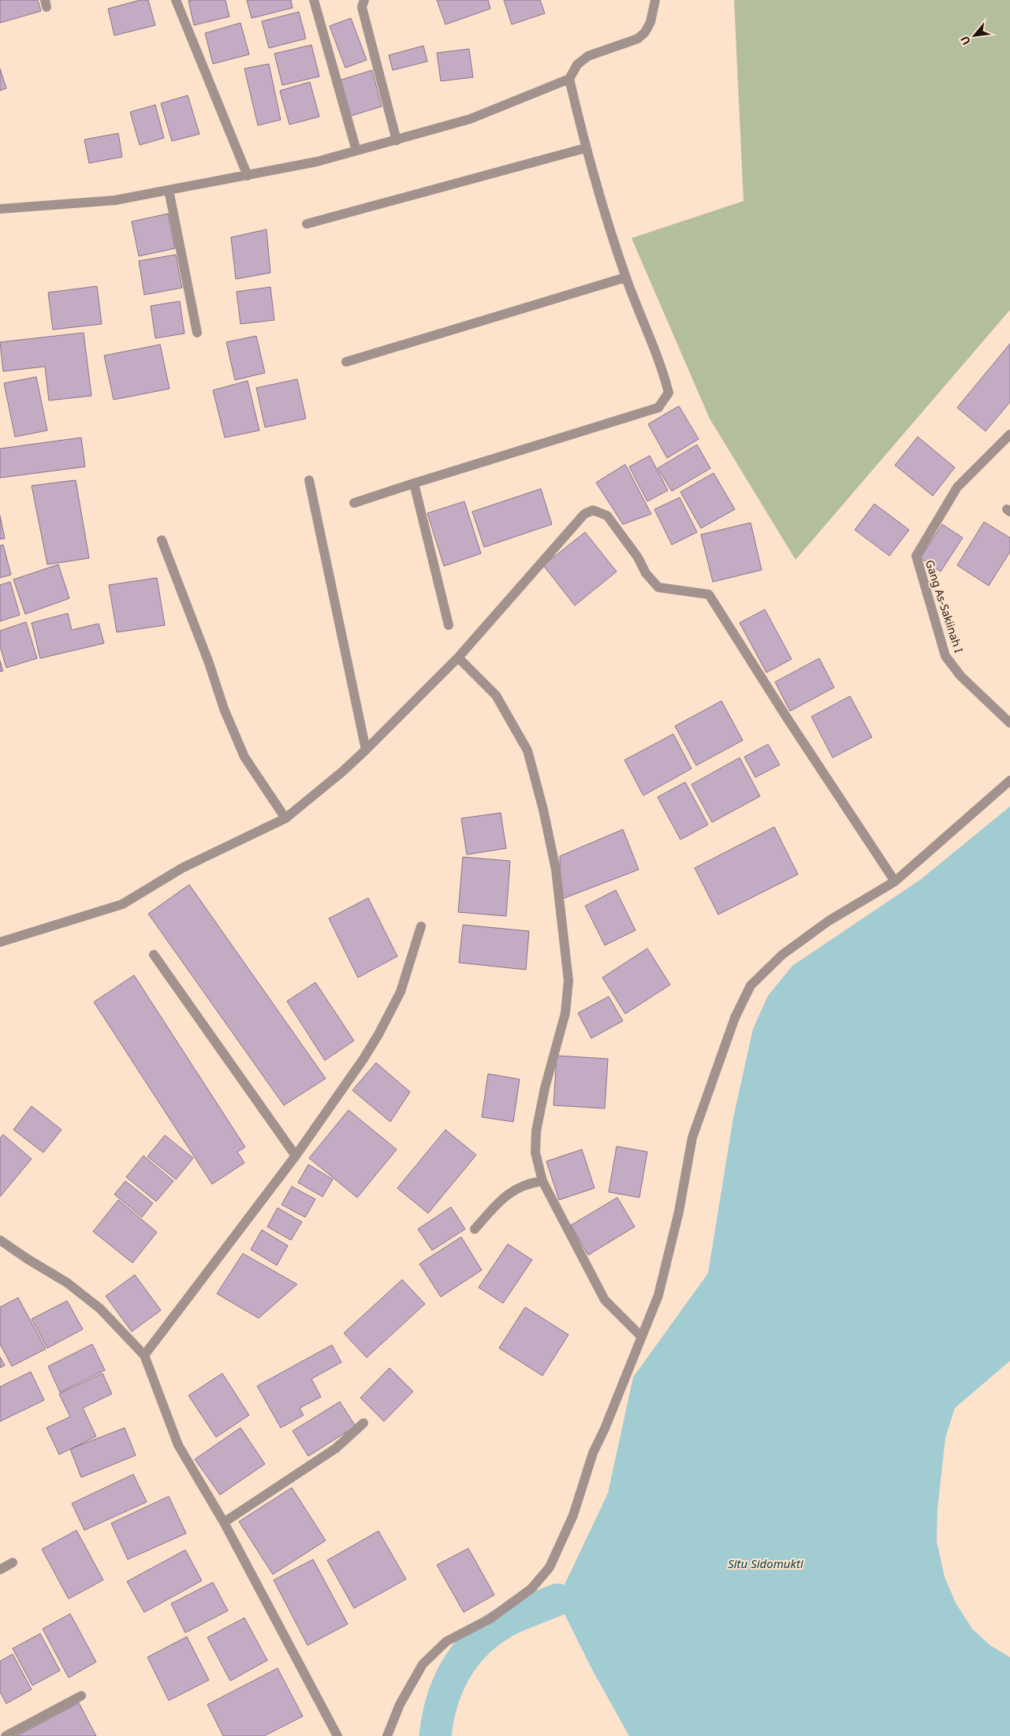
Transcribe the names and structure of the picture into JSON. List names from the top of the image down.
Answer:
{
  "streets": {
    "street": ["Gang As-Sakiinah I"]
  },
  "water": ["Situ Sidomukti"],
  "north": "bottom left"
}
